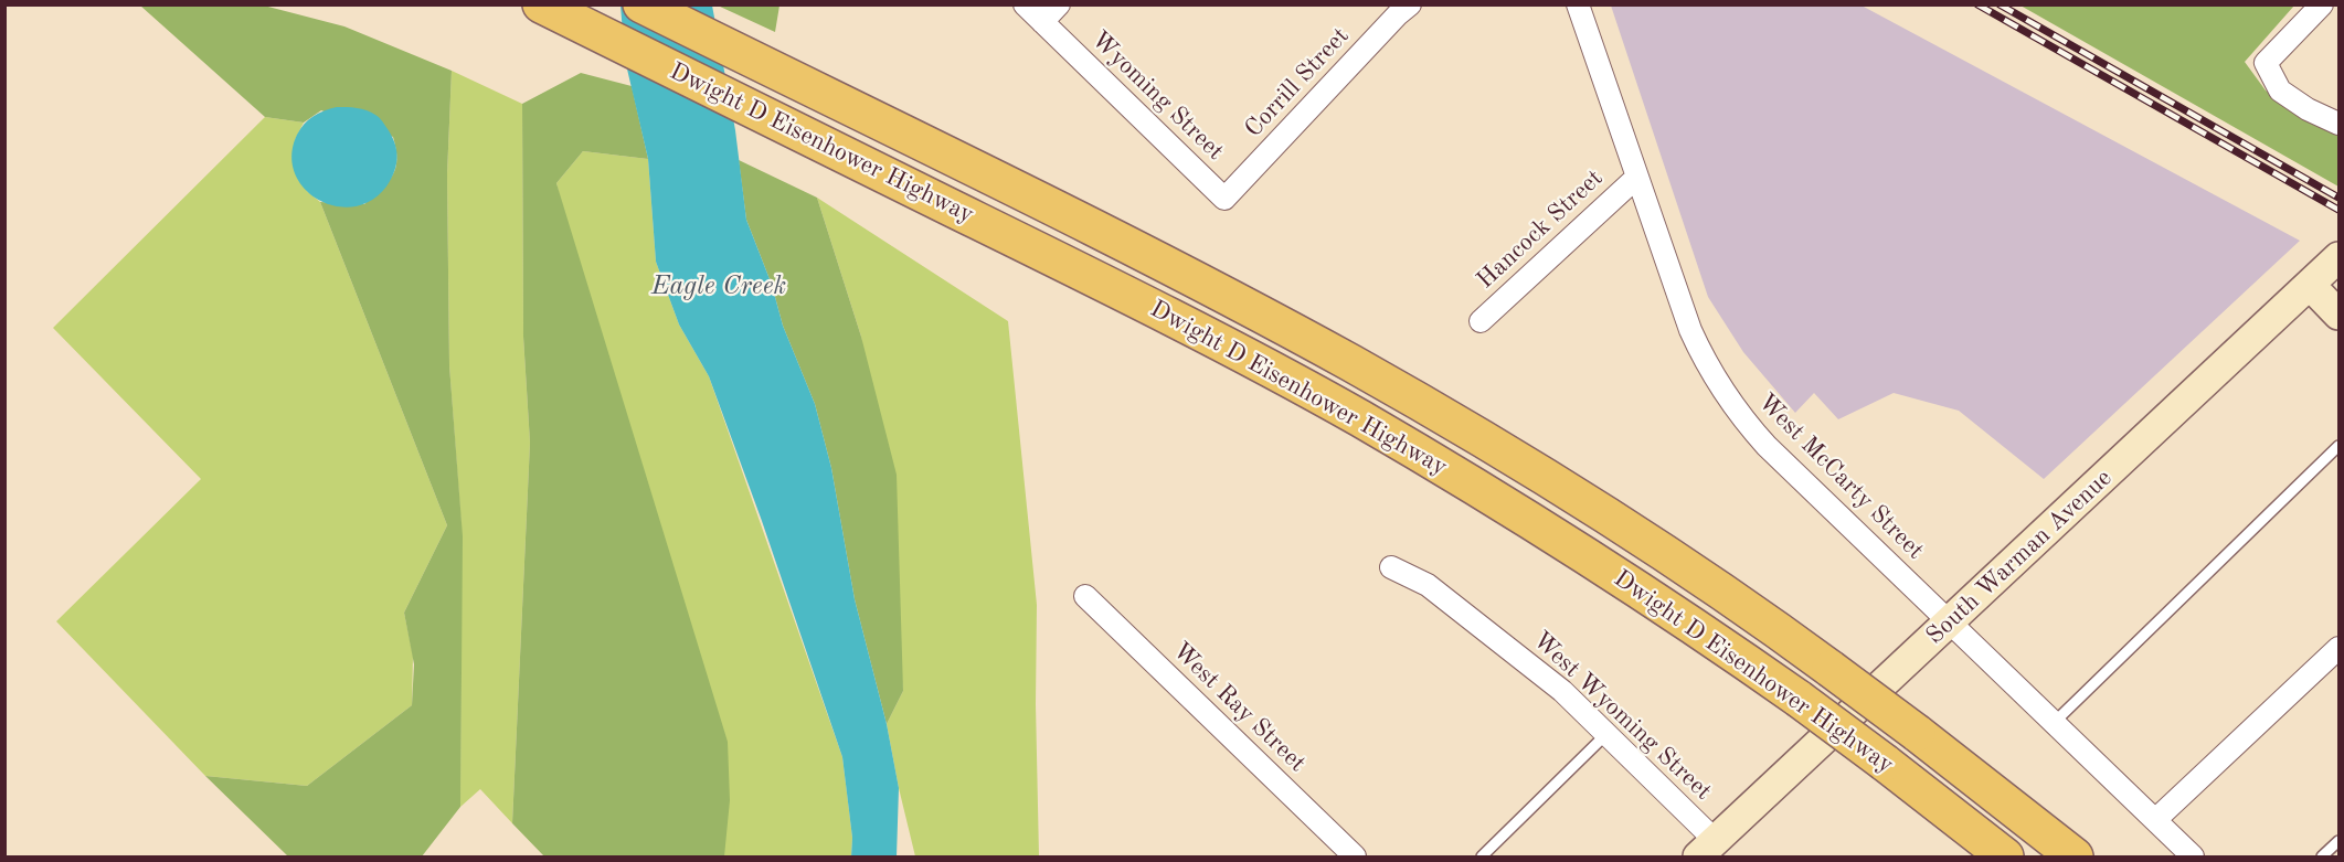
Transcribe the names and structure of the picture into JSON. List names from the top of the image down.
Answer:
{
  "streets": {
    "highway": ["Dwight D Eisenhower Highway"],
    "main road": ["South Warman Avenue"],
    "street": [
      "Corrill Street",
      "Wyoming Street",
      "Hancock Street",
      "West McCarty Street",
      "West Ray Street",
      "West Wyoming Street"
    ]
  },
  "crossings": [
    ["Corrill Street", "Wyoming Street"],
    ["Hancock Street", "West McCarty Street"],
    ["West McCarty Street", "South Warman Avenue"],
    ["South Warman Avenue", "West Wyoming Street"]
  ],
  "water": ["Eagle Creek"]
}
